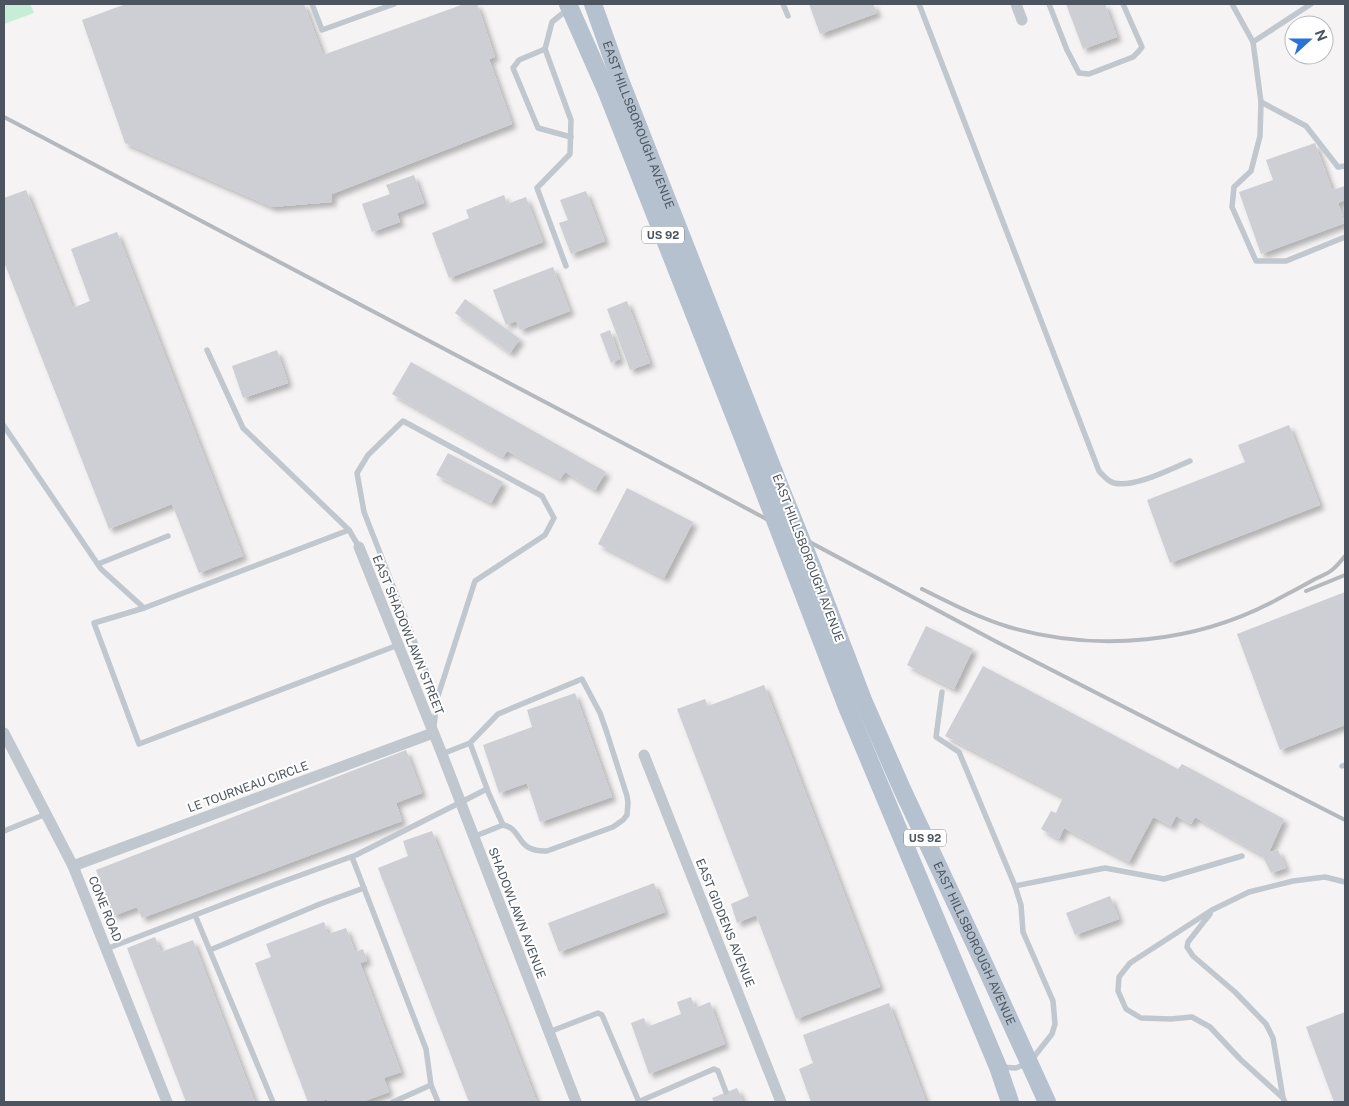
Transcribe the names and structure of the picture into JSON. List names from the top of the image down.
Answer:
{
  "streets": {
    "main road": ["EAST HILLSBOROUGH AVENUE", "US 92"],
    "street": [
      "EAST SHADOWLAWN STREET",
      "LE TOURNEAU CIRCLE",
      "CONE ROAD",
      "SHADOWLAWN AVENUE",
      "EAST GIDDENS AVENUE"
    ]
  },
  "crossings": [
    ["EAST SHADOWLAWN STREET", "LE TOURNEAU CIRCLE"],
    ["EAST SHADOWLAWN STREET", "SHADOWLAWN AVENUE"],
    ["LE TOURNEAU CIRCLE", "CONE ROAD"],
    ["LE TOURNEAU CIRCLE", "SHADOWLAWN AVENUE"]
  ],
  "north": "right"
}
